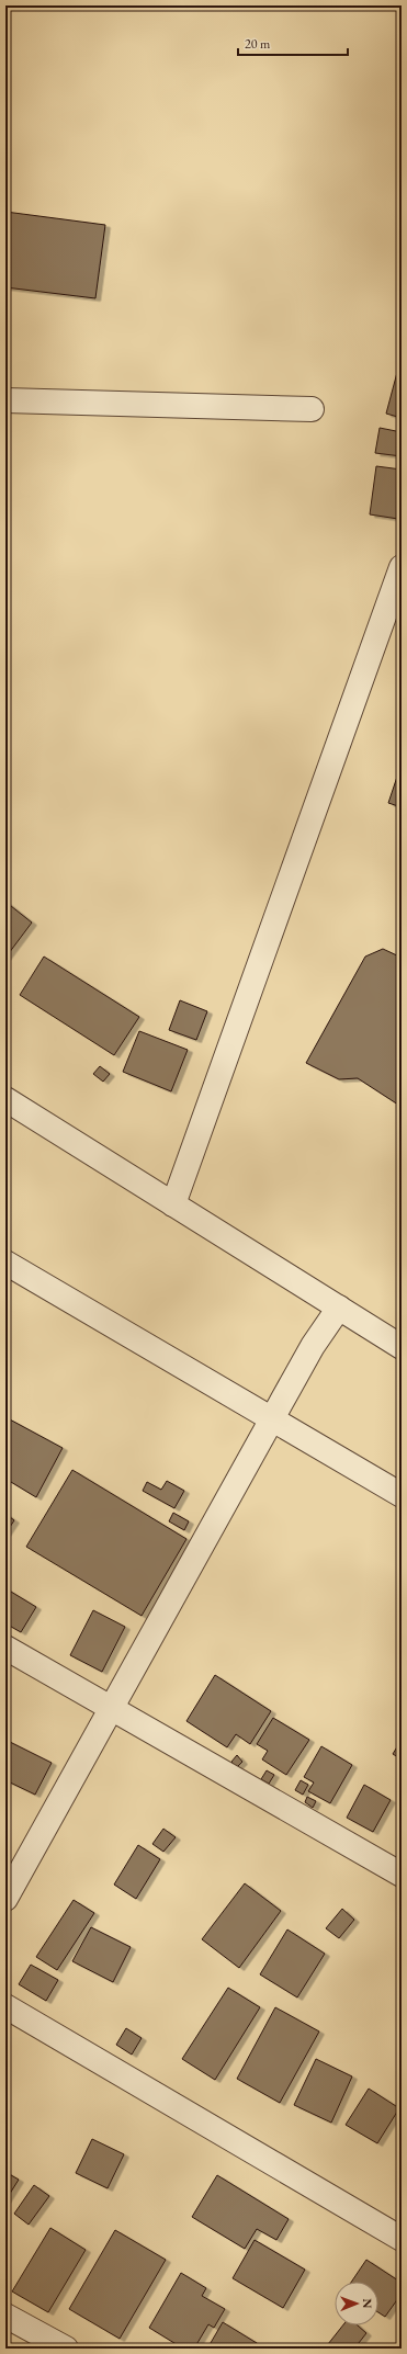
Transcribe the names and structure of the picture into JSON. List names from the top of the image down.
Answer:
{
  "scale_bar": "20 m",
  "north": "right"
}
